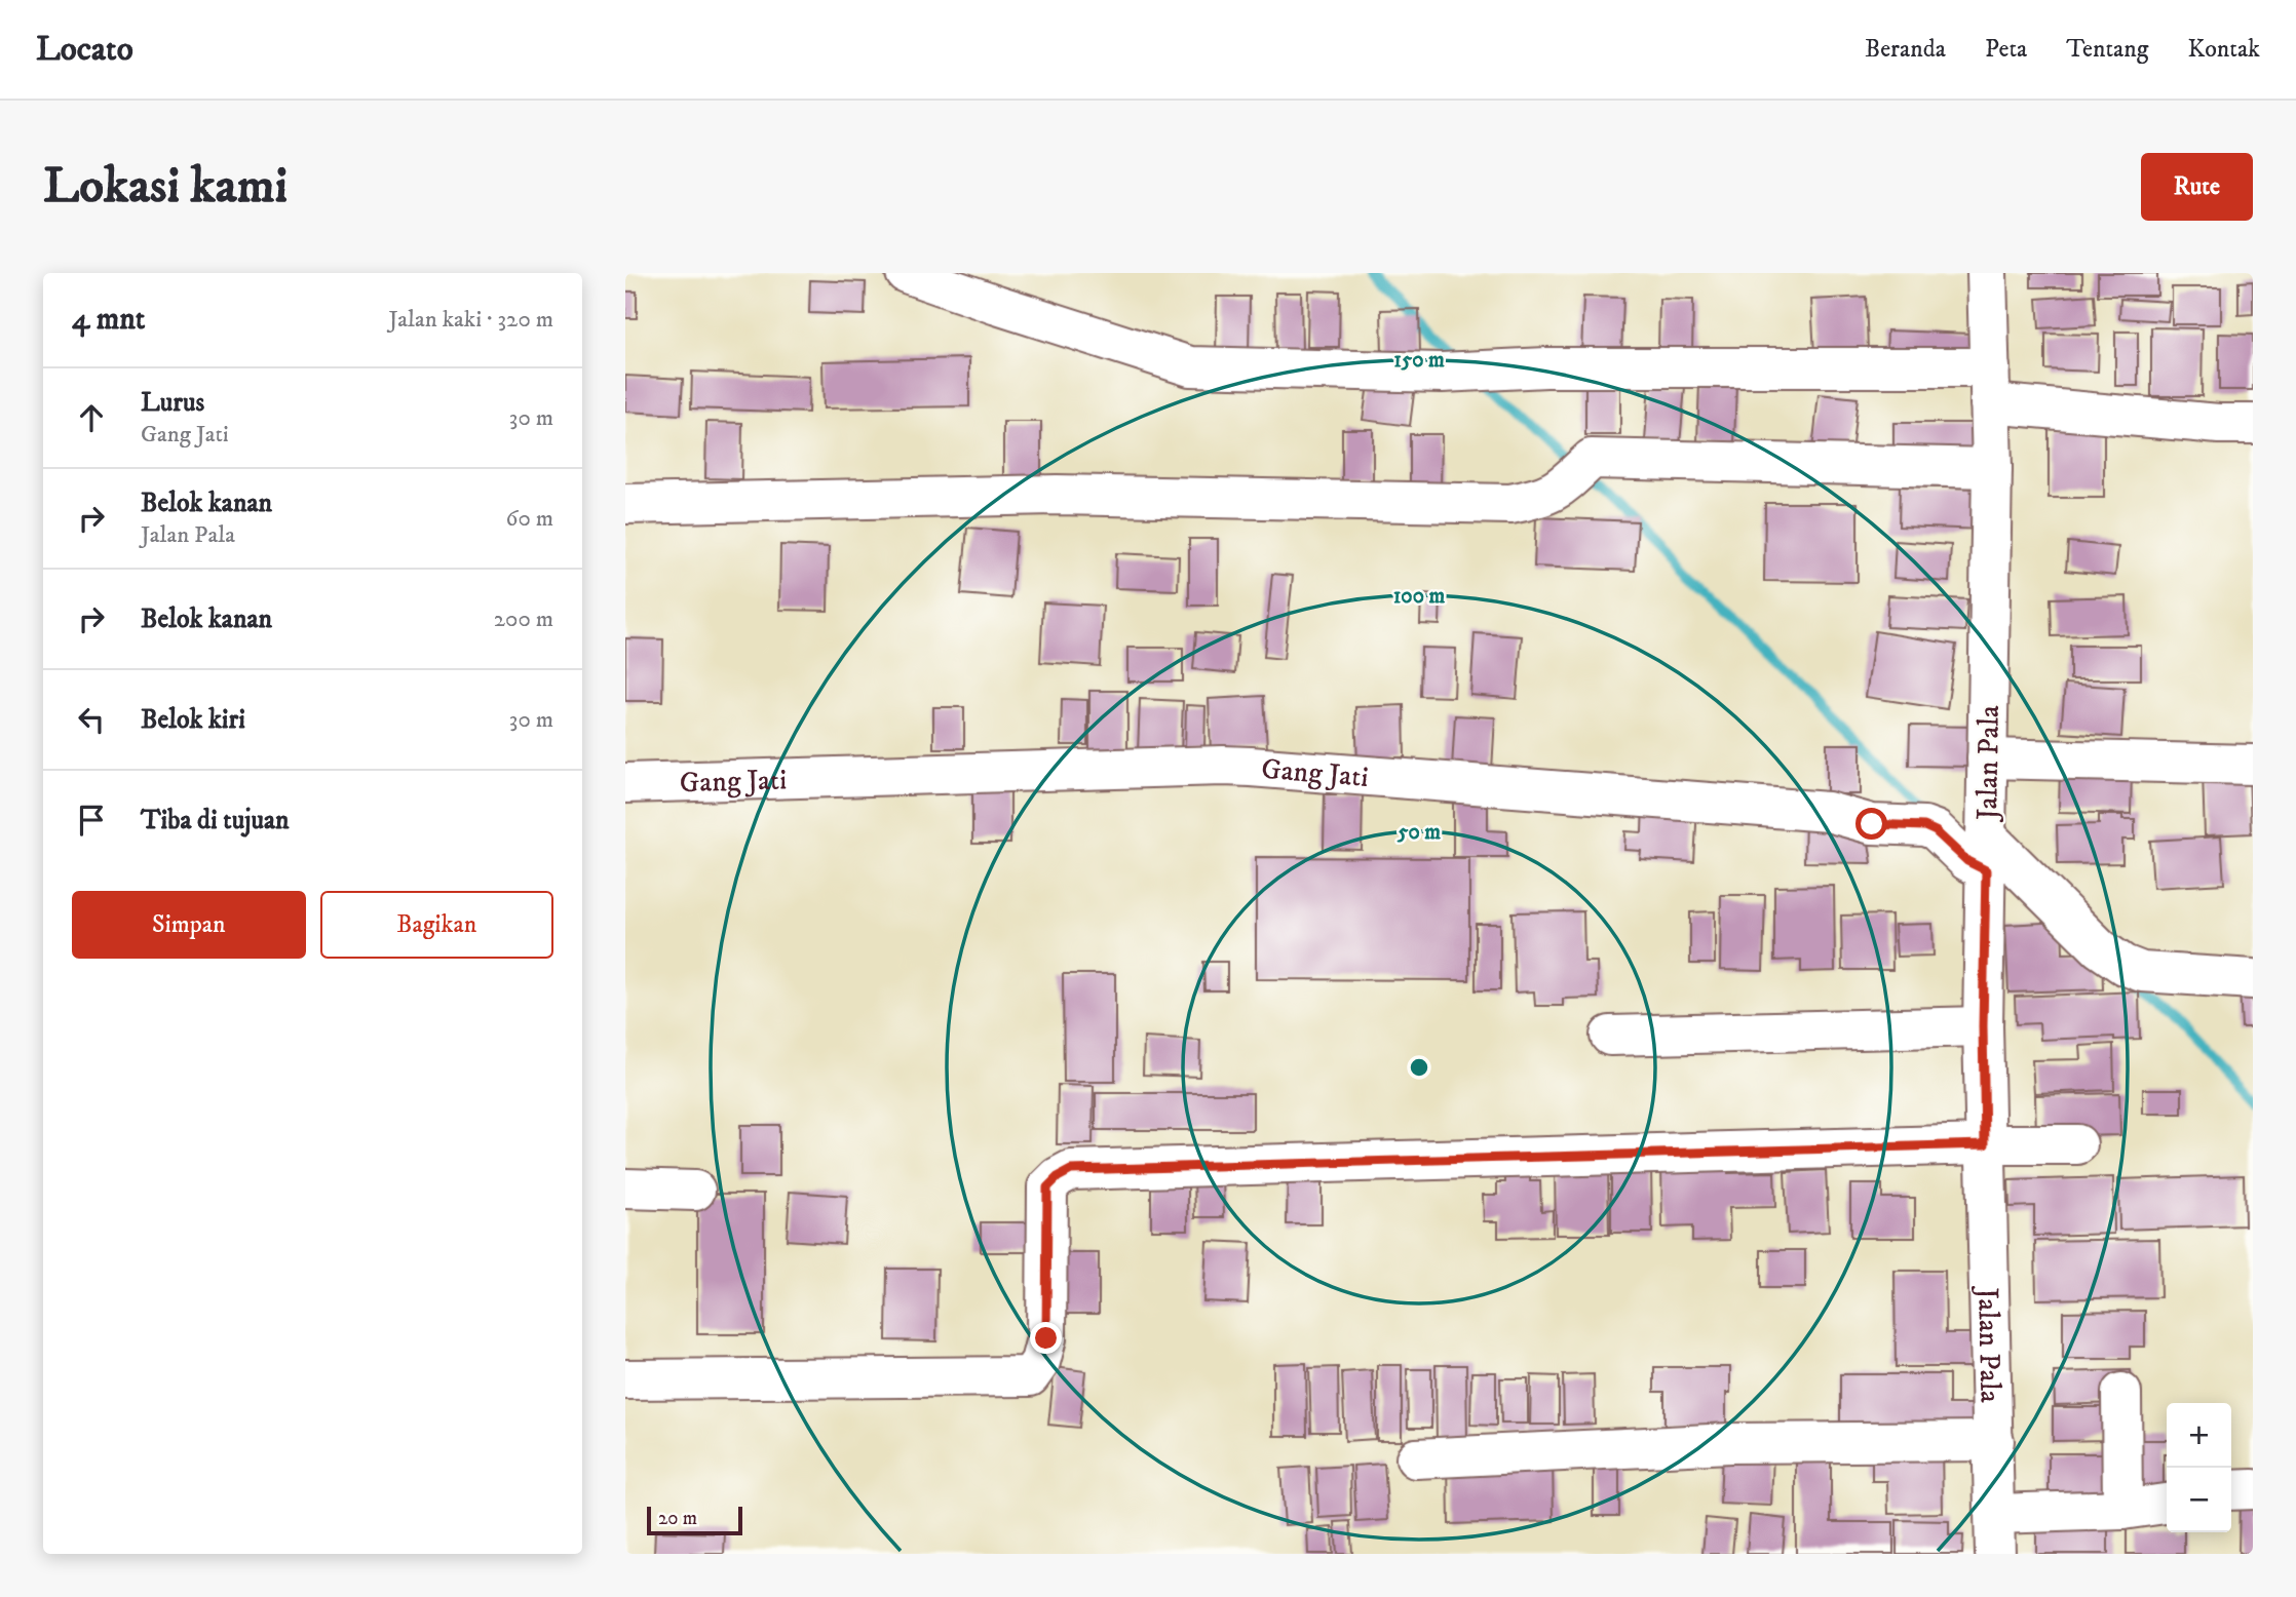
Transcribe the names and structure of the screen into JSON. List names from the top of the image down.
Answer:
{
  "streets": {
    "street": ["Jalan Pala", "Gang Jati"]
  },
  "crossings": [
    ["Jalan Pala", "Gang Jati"]
  ],
  "scale_bar": "20 m",
  "page": {
    "header": "Locato",
    "nav": [
      "Beranda",
      "Peta",
      "Tentang",
      "Kontak"
    ],
    "buttons": [
      "Rute",
      ["Simpan", "Bagikan"]
    ],
    "title": "Lokasi kami",
    "heading": ["4 mnt", "Jalan kaki · 320 m"],
    "list": [
      ["Lurus", "Gang Jati", "30 m"],
      ["Belok kanan", "Jalan Pala", "60 m"],
      ["Belok kanan", "200 m"],
      ["Belok kiri", "30 m"],
      "Tiba di tujuan"
    ],
    "map_buttons": ["+", "−"],
    "scale": "20 m"
  },
  "rings": ["150 m", "100 m", "50 m"]
}
